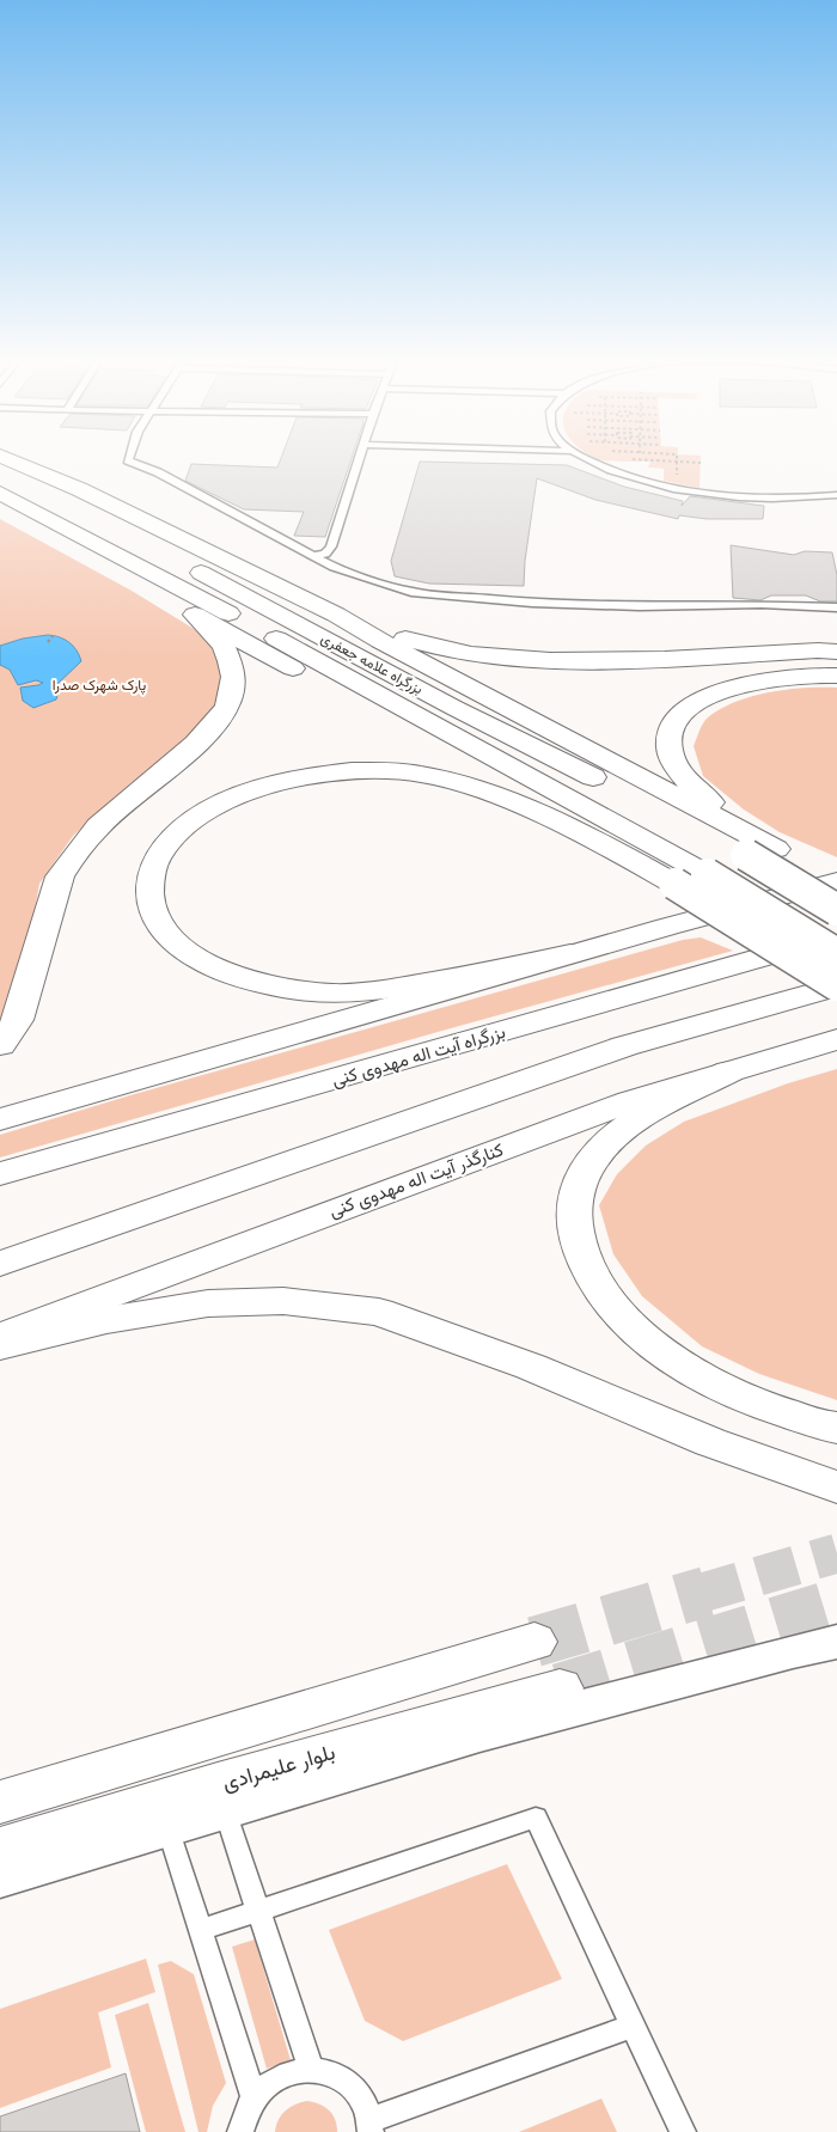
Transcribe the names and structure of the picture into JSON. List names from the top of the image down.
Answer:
{
  "streets": {
    "main road": [
      "بزرگراه علامه جعفری",
      "بزرگراه آیت اله مهدوی کنی",
      "کنارگذر آیت اله مهدوی کنی",
      "بلوار علیمرادی"
    ]
  },
  "parks": ["پارک شهرک صدرا"]
}
